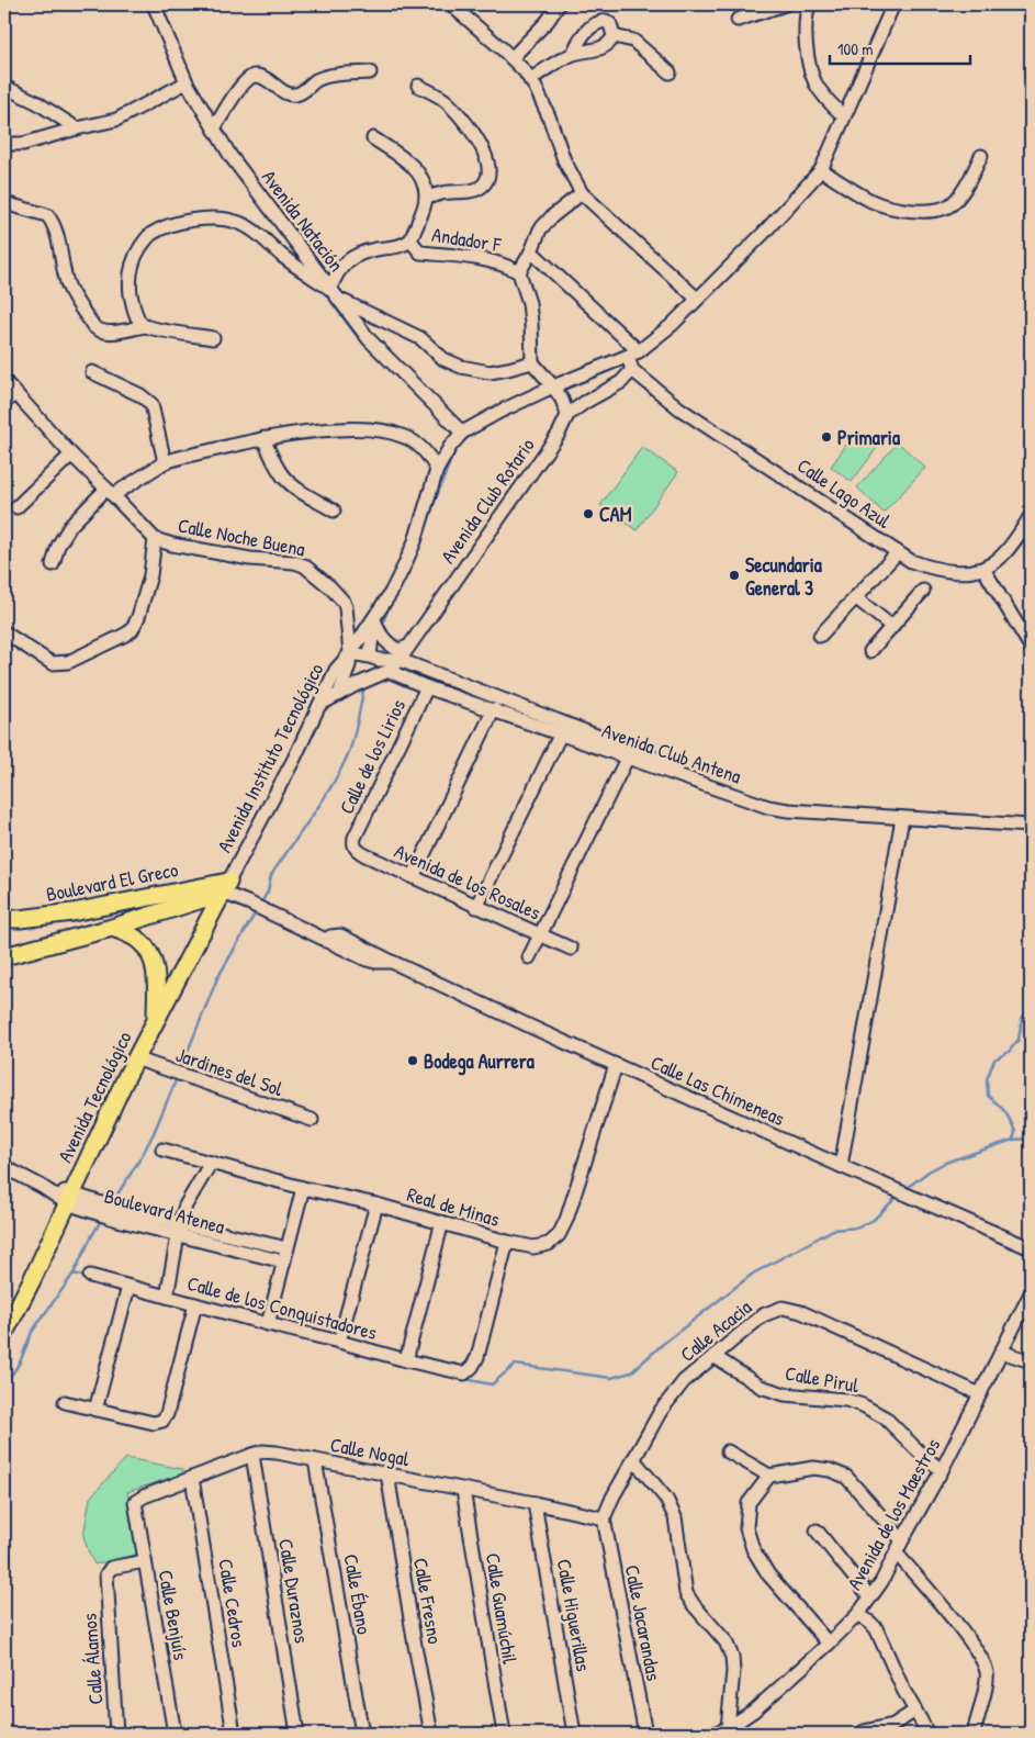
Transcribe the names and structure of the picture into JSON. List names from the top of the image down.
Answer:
{
  "streets": {
    "main road": ["Boulevard El Greco", "Avenida Tecnológico"],
    "street": [
      "Avenida Natación",
      "Andador F",
      "Calle Lago Azul",
      "Avenida Club Rotario",
      "Calle Noche Buena",
      "Avenida Club Antena",
      "Calle de los Lirios",
      "Avenida Instituto Tecnológico",
      "Avenida de los Rosales",
      "Jardines del Sol",
      "Calle Las Chimeneas",
      "Real de Minas",
      "Boulevard Atenea",
      "Calle de los Conquistadores",
      "Calle Acacia",
      "Calle Pirul",
      "Calle Nogal",
      "Avenida de los Maestros",
      "Calle Duraznos",
      "Calle Ébano",
      "Calle Fresno",
      "Calle Cedros",
      "Calle Guamúchil",
      "Calle Benjuís",
      "Calle Higuerillas",
      "Calle Jacarandas",
      "Calle Álamos"
    ]
  },
  "crossings": [
    ["Calle Lago Azul", "Avenida Club Rotario"],
    ["Avenida Club Rotario", "Avenida Club Antena"],
    ["Calle Noche Buena", "Avenida Club Antena"],
    ["Calle Noche Buena", "Avenida Instituto Tecnológico"],
    ["Avenida Club Antena", "Calle de los Lirios"],
    ["Avenida Club Antena", "Avenida Instituto Tecnológico"],
    ["Calle de los Lirios", "Avenida de los Rosales"],
    ["Avenida Instituto Tecnológico", "Boulevard El Greco"],
    ["Avenida Instituto Tecnológico", "Calle Las Chimeneas"],
    ["Avenida Instituto Tecnológico", "Avenida Tecnológico"],
    ["Boulevard El Greco", "Calle Las Chimeneas"],
    ["Boulevard El Greco", "Avenida Tecnológico"],
    ["Jardines del Sol", "Avenida Tecnológico"],
    ["Calle Las Chimeneas", "Avenida Tecnológico"],
    ["Calle Las Chimeneas", "Real de Minas"],
    ["Avenida Tecnológico", "Boulevard Atenea"],
    ["Real de Minas", "Calle de los Conquistadores"],
    ["Calle Acacia", "Calle Pirul"],
    ["Calle Acacia", "Calle Nogal"],
    ["Calle Acacia", "Avenida de los Maestros"],
    ["Calle Acacia", "Calle Jacarandas"],
    ["Calle Pirul", "Avenida de los Maestros"],
    ["Calle Nogal", "Calle Duraznos"],
    ["Calle Nogal", "Calle Ébano"],
    ["Calle Nogal", "Calle Fresno"],
    ["Calle Nogal", "Calle Cedros"],
    ["Calle Nogal", "Calle Guamúchil"],
    ["Calle Nogal", "Calle Benjuís"],
    ["Calle Nogal", "Calle Higuerillas"],
    ["Calle Nogal", "Calle Jacarandas"],
    ["Calle Benjuís", "Calle Álamos"]
  ],
  "places": [
    "Primaria",
    "CAM",
    "Secundaria General 3",
    "Bodega Aurrera"
  ],
  "scale_bar": "100 m"
}
